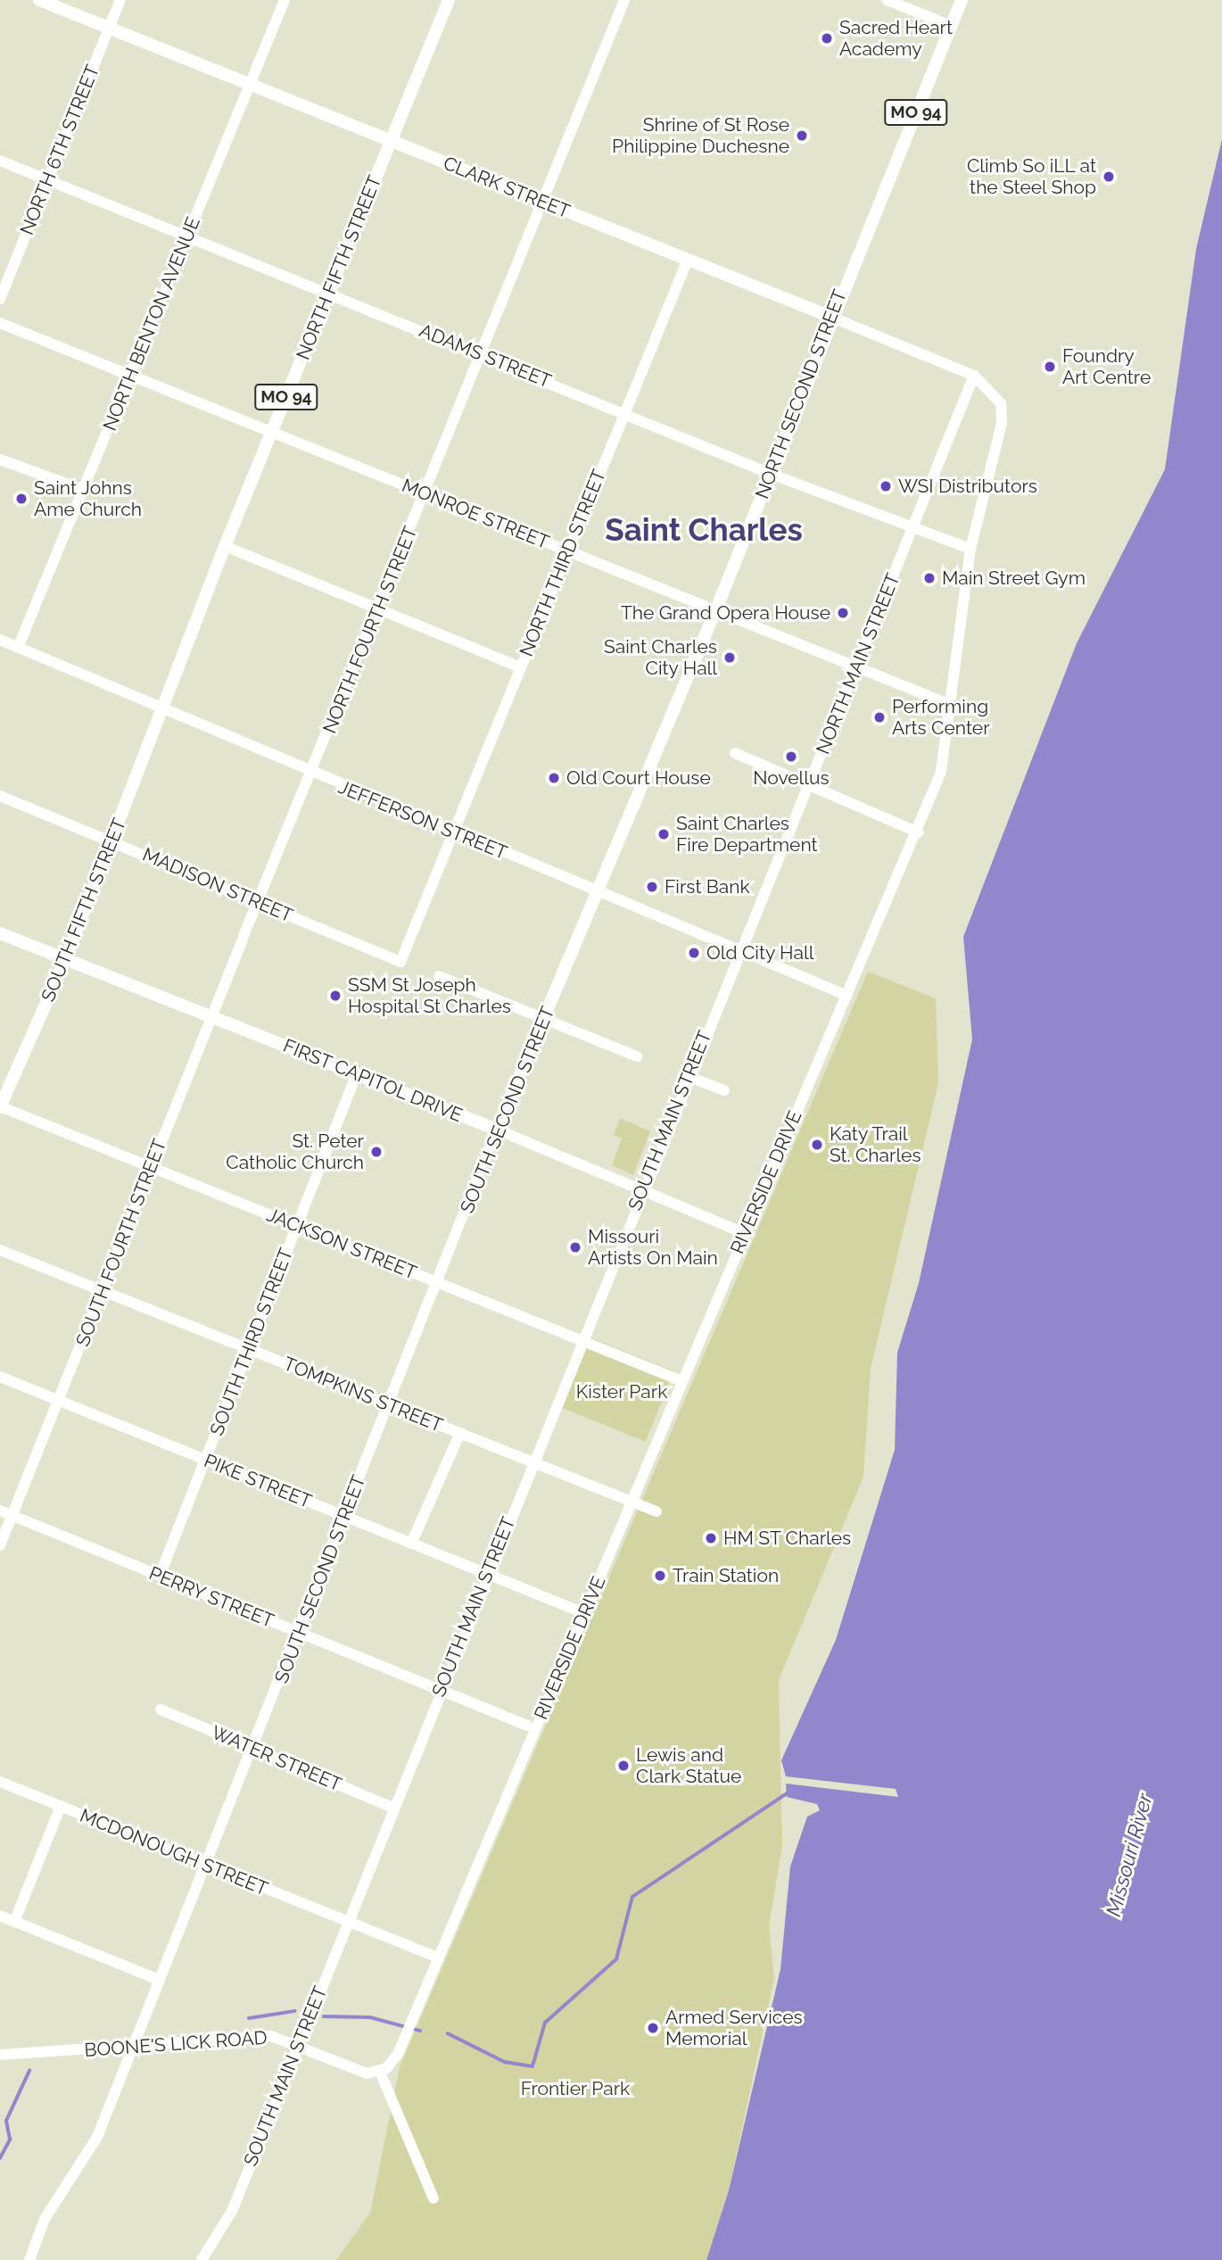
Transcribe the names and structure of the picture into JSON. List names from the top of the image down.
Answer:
{
  "streets": {
    "main road": [
      "MO 94",
      "CLARK STREET",
      "NORTH FIFTH STREET",
      "NORTH SECOND STREET",
      "SOUTH FIFTH STREET",
      "FIRST CAPITOL DRIVE",
      "SOUTH SECOND STREET"
    ],
    "street": [
      "NORTH 6TH STREET",
      "NORTH BENTON AVENUE",
      "ADAMS STREET",
      "MONROE STREET",
      "NORTH THIRD STREET",
      "NORTH FOURTH STREET",
      "NORTH MAIN STREET",
      "JEFFERSON STREET",
      "MADISON STREET",
      "SOUTH MAIN STREET",
      "RIVERSIDE DRIVE",
      "SOUTH FOURTH STREET",
      "JACKSON STREET",
      "SOUTH THIRD STREET",
      "TOMPKINS STREET",
      "PIKE STREET",
      "PERRY STREET",
      "WATER STREET",
      "MCDONOUGH STREET",
      "BOONE'S LICK ROAD"
    ]
  },
  "crossings": [
    ["NORTH 6TH STREET", "CLARK STREET"],
    ["NORTH 6TH STREET", "ADAMS STREET"],
    ["CLARK STREET", "NORTH FIFTH STREET"],
    ["CLARK STREET", "NORTH BENTON AVENUE"],
    ["CLARK STREET", "NORTH SECOND STREET"],
    ["CLARK STREET", "NORTH THIRD STREET"],
    ["CLARK STREET", "NORTH FOURTH STREET"],
    ["CLARK STREET", "NORTH MAIN STREET"],
    ["CLARK STREET", "RIVERSIDE DRIVE"],
    ["NORTH FIFTH STREET", "ADAMS STREET"],
    ["NORTH FIFTH STREET", "MONROE STREET"],
    ["NORTH FIFTH STREET", "JEFFERSON STREET"],
    ["NORTH FIFTH STREET", "SOUTH FIFTH STREET"],
    ["NORTH BENTON AVENUE", "ADAMS STREET"],
    ["NORTH BENTON AVENUE", "MONROE STREET"],
    ["NORTH BENTON AVENUE", "JEFFERSON STREET"],
    ["ADAMS STREET", "NORTH SECOND STREET"],
    ["ADAMS STREET", "NORTH THIRD STREET"],
    ["ADAMS STREET", "NORTH FOURTH STREET"],
    ["ADAMS STREET", "NORTH MAIN STREET"],
    ["ADAMS STREET", "RIVERSIDE DRIVE"],
    ["NORTH SECOND STREET", "MONROE STREET"],
    ["NORTH SECOND STREET", "JEFFERSON STREET"],
    ["NORTH SECOND STREET", "SOUTH SECOND STREET"],
    ["MONROE STREET", "NORTH THIRD STREET"],
    ["MONROE STREET", "NORTH FOURTH STREET"],
    ["MONROE STREET", "NORTH MAIN STREET"],
    ["MONROE STREET", "RIVERSIDE DRIVE"],
    ["NORTH THIRD STREET", "JEFFERSON STREET"],
    ["NORTH THIRD STREET", "MADISON STREET"],
    ["NORTH FOURTH STREET", "JEFFERSON STREET"],
    ["NORTH FOURTH STREET", "SOUTH FOURTH STREET"],
    ["NORTH MAIN STREET", "JEFFERSON STREET"],
    ["NORTH MAIN STREET", "SOUTH MAIN STREET"],
    ["NORTH MAIN STREET", "RIVERSIDE DRIVE"],
    ["JEFFERSON STREET", "MADISON STREET"],
    ["JEFFERSON STREET", "SOUTH FIFTH STREET"],
    ["JEFFERSON STREET", "SOUTH SECOND STREET"],
    ["JEFFERSON STREET", "SOUTH MAIN STREET"],
    ["JEFFERSON STREET", "RIVERSIDE DRIVE"],
    ["JEFFERSON STREET", "SOUTH FOURTH STREET"],
    ["MADISON STREET", "SOUTH FIFTH STREET"],
    ["MADISON STREET", "SOUTH FOURTH STREET"],
    ["SOUTH FIFTH STREET", "FIRST CAPITOL DRIVE"],
    ["SOUTH FIFTH STREET", "JACKSON STREET"],
    ["FIRST CAPITOL DRIVE", "SOUTH SECOND STREET"],
    ["FIRST CAPITOL DRIVE", "SOUTH MAIN STREET"],
    ["FIRST CAPITOL DRIVE", "RIVERSIDE DRIVE"],
    ["FIRST CAPITOL DRIVE", "SOUTH FOURTH STREET"],
    ["FIRST CAPITOL DRIVE", "SOUTH THIRD STREET"],
    ["SOUTH SECOND STREET", "JACKSON STREET"],
    ["SOUTH SECOND STREET", "TOMPKINS STREET"],
    ["SOUTH SECOND STREET", "PIKE STREET"],
    ["SOUTH SECOND STREET", "PERRY STREET"],
    ["SOUTH SECOND STREET", "WATER STREET"],
    ["SOUTH SECOND STREET", "MCDONOUGH STREET"],
    ["SOUTH SECOND STREET", "BOONE'S LICK ROAD"],
    ["SOUTH MAIN STREET", "JACKSON STREET"],
    ["SOUTH MAIN STREET", "TOMPKINS STREET"],
    ["SOUTH MAIN STREET", "PIKE STREET"],
    ["SOUTH MAIN STREET", "PERRY STREET"],
    ["SOUTH MAIN STREET", "WATER STREET"],
    ["SOUTH MAIN STREET", "MCDONOUGH STREET"],
    ["SOUTH MAIN STREET", "BOONE'S LICK ROAD"],
    ["RIVERSIDE DRIVE", "JACKSON STREET"],
    ["RIVERSIDE DRIVE", "TOMPKINS STREET"],
    ["RIVERSIDE DRIVE", "PIKE STREET"],
    ["RIVERSIDE DRIVE", "MCDONOUGH STREET"],
    ["RIVERSIDE DRIVE", "BOONE'S LICK ROAD"],
    ["SOUTH FOURTH STREET", "JACKSON STREET"],
    ["SOUTH FOURTH STREET", "TOMPKINS STREET"],
    ["SOUTH FOURTH STREET", "PIKE STREET"],
    ["SOUTH FOURTH STREET", "PERRY STREET"],
    ["JACKSON STREET", "SOUTH THIRD STREET"],
    ["SOUTH THIRD STREET", "TOMPKINS STREET"],
    ["SOUTH THIRD STREET", "PIKE STREET"],
    ["SOUTH THIRD STREET", "PERRY STREET"]
  ],
  "districts": ["Saint Charles"],
  "water": ["Missouri River"],
  "parks": ["Kister Park", "Frontier Park"],
  "places": [
    "Sacred Heart Academy",
    "Shrine of St Rose Philippine Duchesne",
    "Climb So iLL at the Steel Shop",
    "Foundry Art Centre",
    "WSI Distributors",
    "Saint Johns Ame Church",
    "Main Street Gym",
    "The Grand Opera House",
    "Saint Charles City Hall",
    "Performing Arts Center",
    "Novellus",
    "Old Court House",
    "Saint Charles Fire Department",
    "First Bank",
    "Old City Hall",
    "SSM St Joseph Hospital St Charles",
    "Katy Trail St. Charles",
    "St. Peter Catholic Church",
    "Missouri Artists On Main",
    "HM ST Charles",
    "Train Station",
    "Lewis and Clark Statue",
    "Armed Services Memorial"
  ]
}
